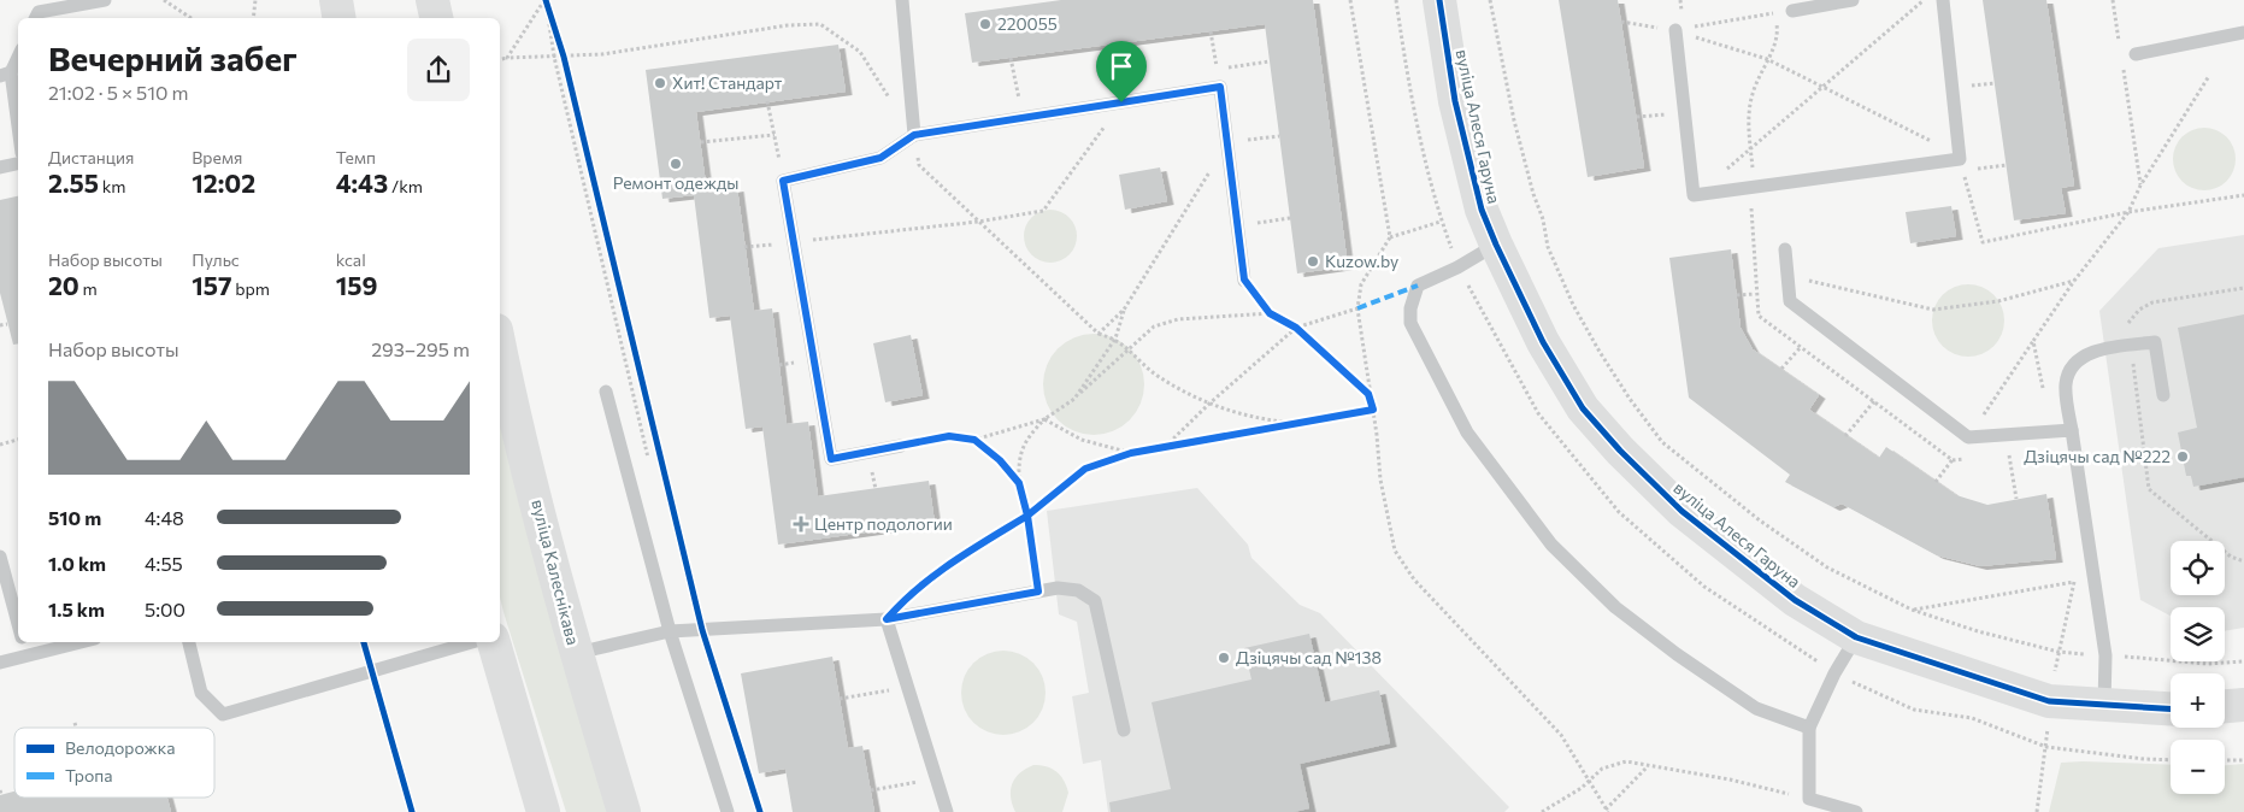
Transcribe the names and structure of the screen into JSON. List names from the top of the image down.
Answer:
{
  "streets": {
    "street": ["вуліца Алеся Гаруна", "вуліца Калеснікава"]
  },
  "places": {
    "other": [
      "220055",
      "Хит! Стандарт",
      "Ремонт одежды",
      "Kuzow.by",
      "Дзіцячы сад №222",
      "Дзіцячы сад №138"
    ],
    "health": ["Центр подологии"]
  },
  "legend": ["Велодорожка", "Тропа"],
  "page": {
    "heading": ["Вечерний забег", "21:02 · 5 × 510 m"],
    "stats": [
      ["Дистанция", "2.55 km"],
      ["Время", "12:02"],
      ["Темп", "4:43 /km"],
      ["Набор высоты", "20 m"],
      ["Пульс", "157 bpm"],
      ["kcal", "159"]
    ],
    "chart": ["Набор высоты", "293–295 m"],
    "list": [
      {
        "name": "510 m",
        "note": "4:48"
      },
      {
        "name": "1.0 km",
        "note": "4:55"
      },
      {
        "name": "1.5 km",
        "note": "5:00"
      }
    ],
    "map_buttons": ["+", "−"]
  }
}
